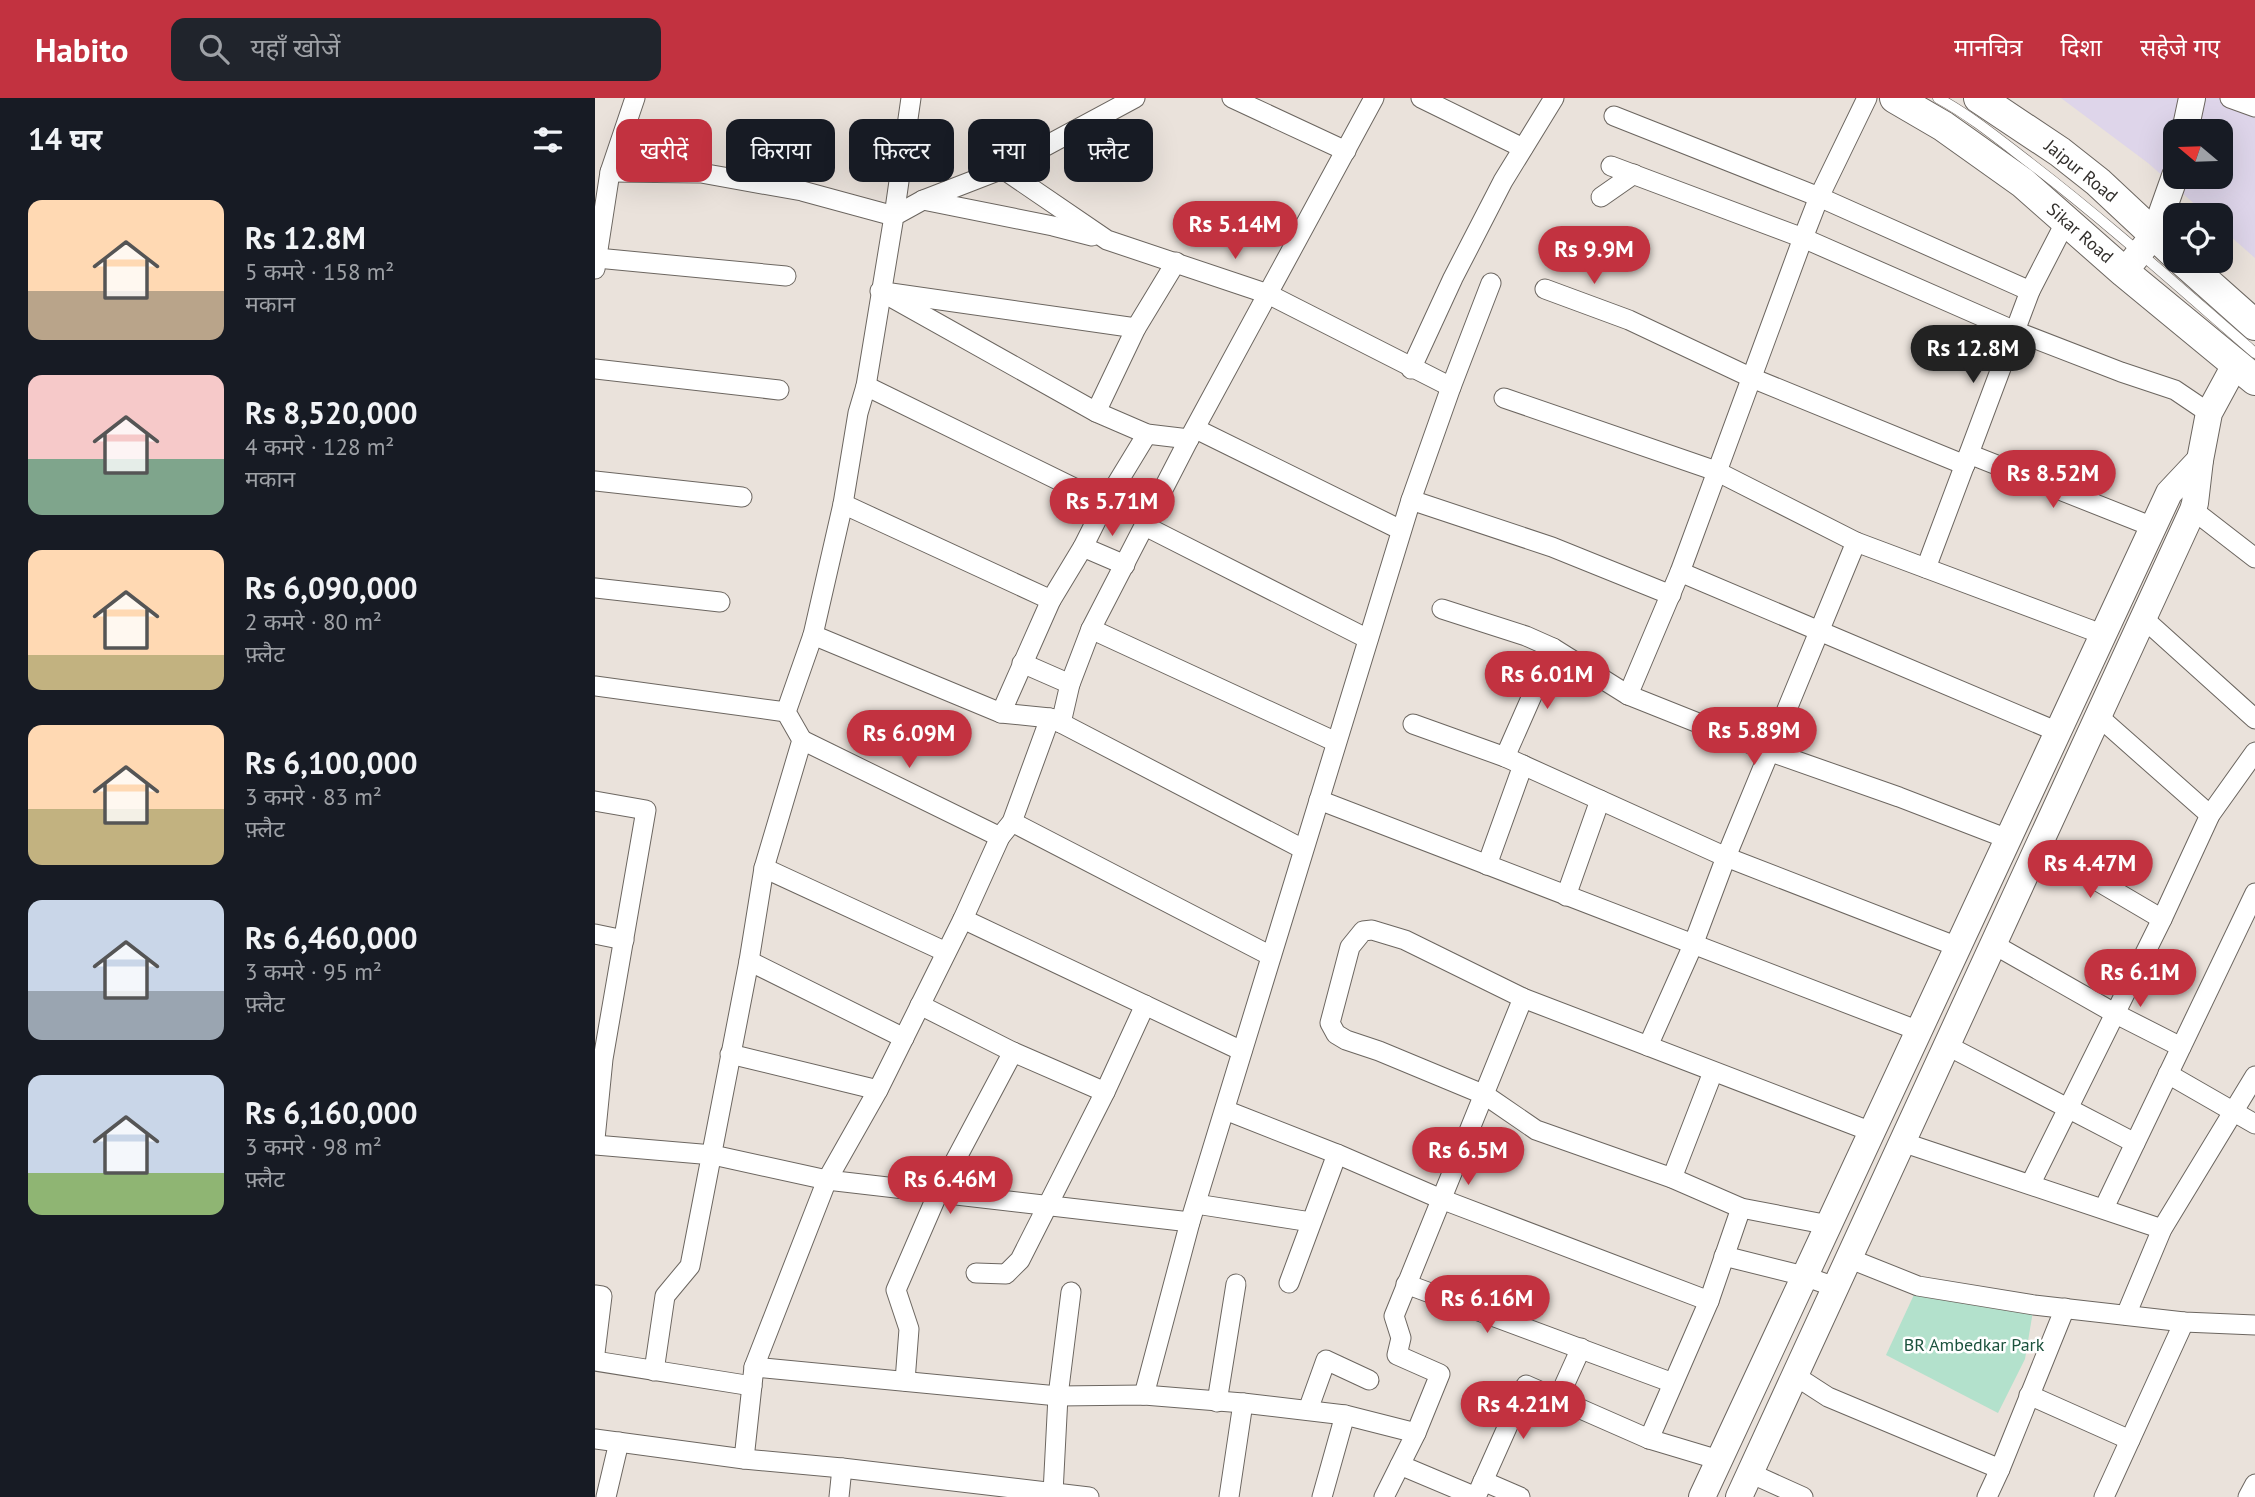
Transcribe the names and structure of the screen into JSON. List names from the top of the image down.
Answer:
{
  "streets": {
    "main road": ["Jaipur Road", "Sikar Road"]
  },
  "crossings": [
    ["Jaipur Road", "Sikar Road"]
  ],
  "parks": ["BR Ambedkar Park"],
  "north": "left",
  "page": {
    "header": "Habito",
    "search": "यहाँ खोजें",
    "nav": ["मानचित्र", "दिशा", "सहेजे गए"],
    "heading": "14 घर",
    "chip": [
      "खरीदें",
      "किराया",
      "फ़िल्टर",
      "नया",
      "फ़्लैट"
    ],
    "list": [
      {
        "name": "Rs 12.8M",
        "note": "5 कमरे · 158 m² · मकान"
      },
      {
        "name": "Rs 8,520,000",
        "note": "4 कमरे · 128 m² · मकान"
      },
      {
        "name": "Rs 6,090,000",
        "note": "2 कमरे · 80 m² · फ़्लैट"
      },
      {
        "name": "Rs 6,100,000",
        "note": "3 कमरे · 83 m² · फ़्लैट"
      },
      {
        "name": "Rs 6,460,000",
        "note": "3 कमरे · 95 m² · फ़्लैट"
      },
      {
        "name": "Rs 6,160,000",
        "note": "3 कमरे · 98 m² · फ़्लैट"
      }
    ],
    "price": [
      "Rs 5.14M",
      "Rs 9.9M",
      "Rs 12.8M",
      "Rs 8.52M",
      "Rs 5.71M",
      "Rs 6.01M",
      "Rs 5.89M",
      "Rs 6.09M",
      "Rs 4.47M",
      "Rs 6.1M",
      "Rs 6.5M",
      "Rs 6.46M",
      "Rs 6.16M",
      "Rs 4.21M"
    ]
  }
}
